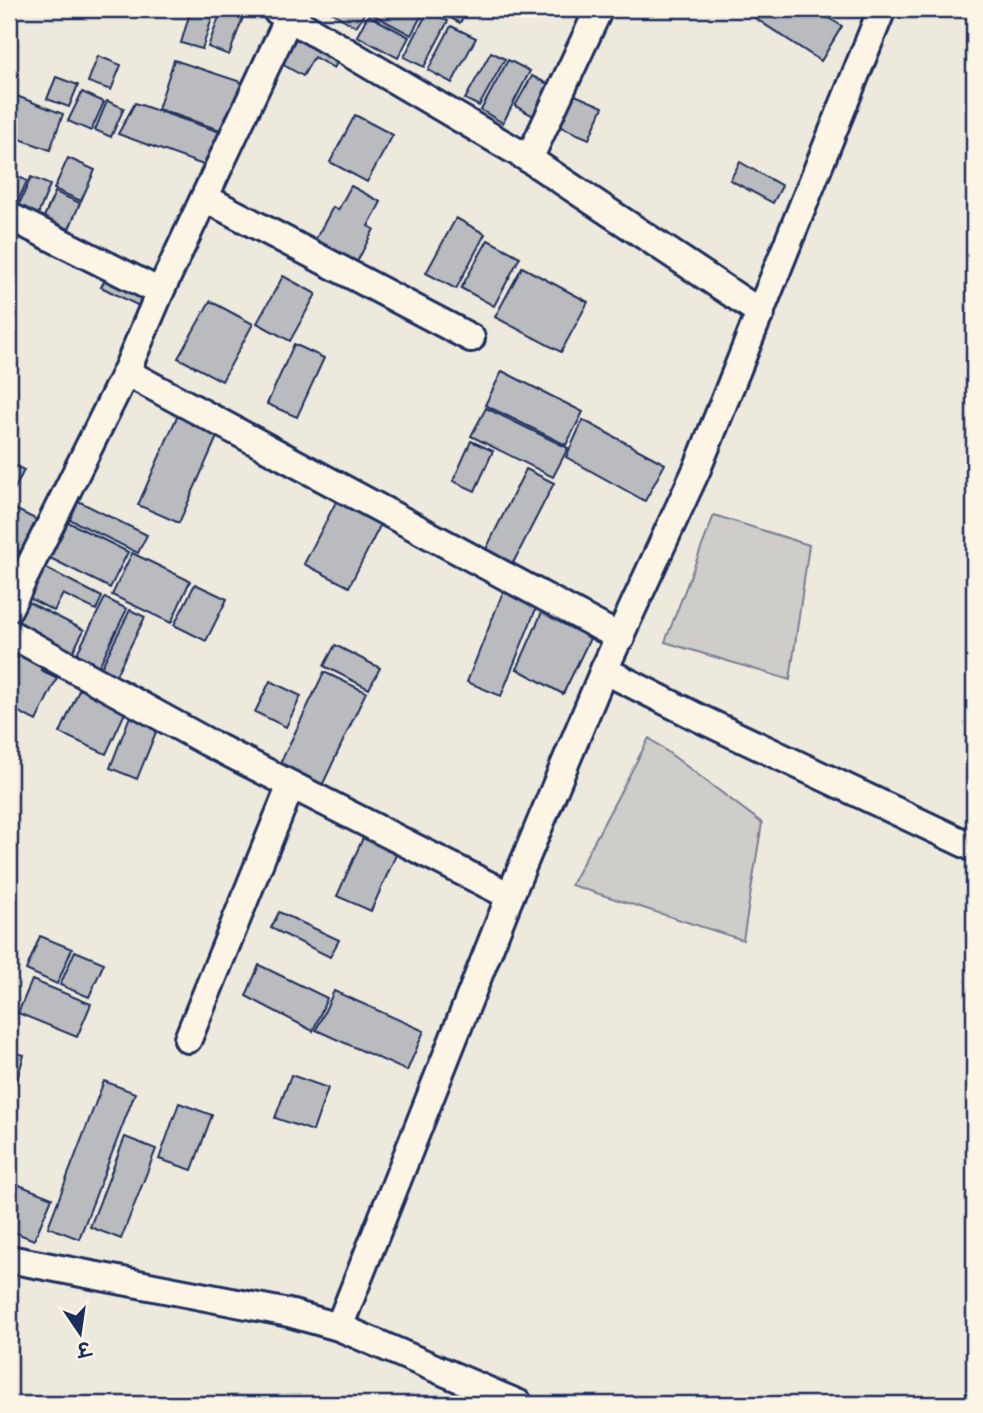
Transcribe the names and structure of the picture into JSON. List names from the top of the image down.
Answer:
{
  "north": "bottom"
}
